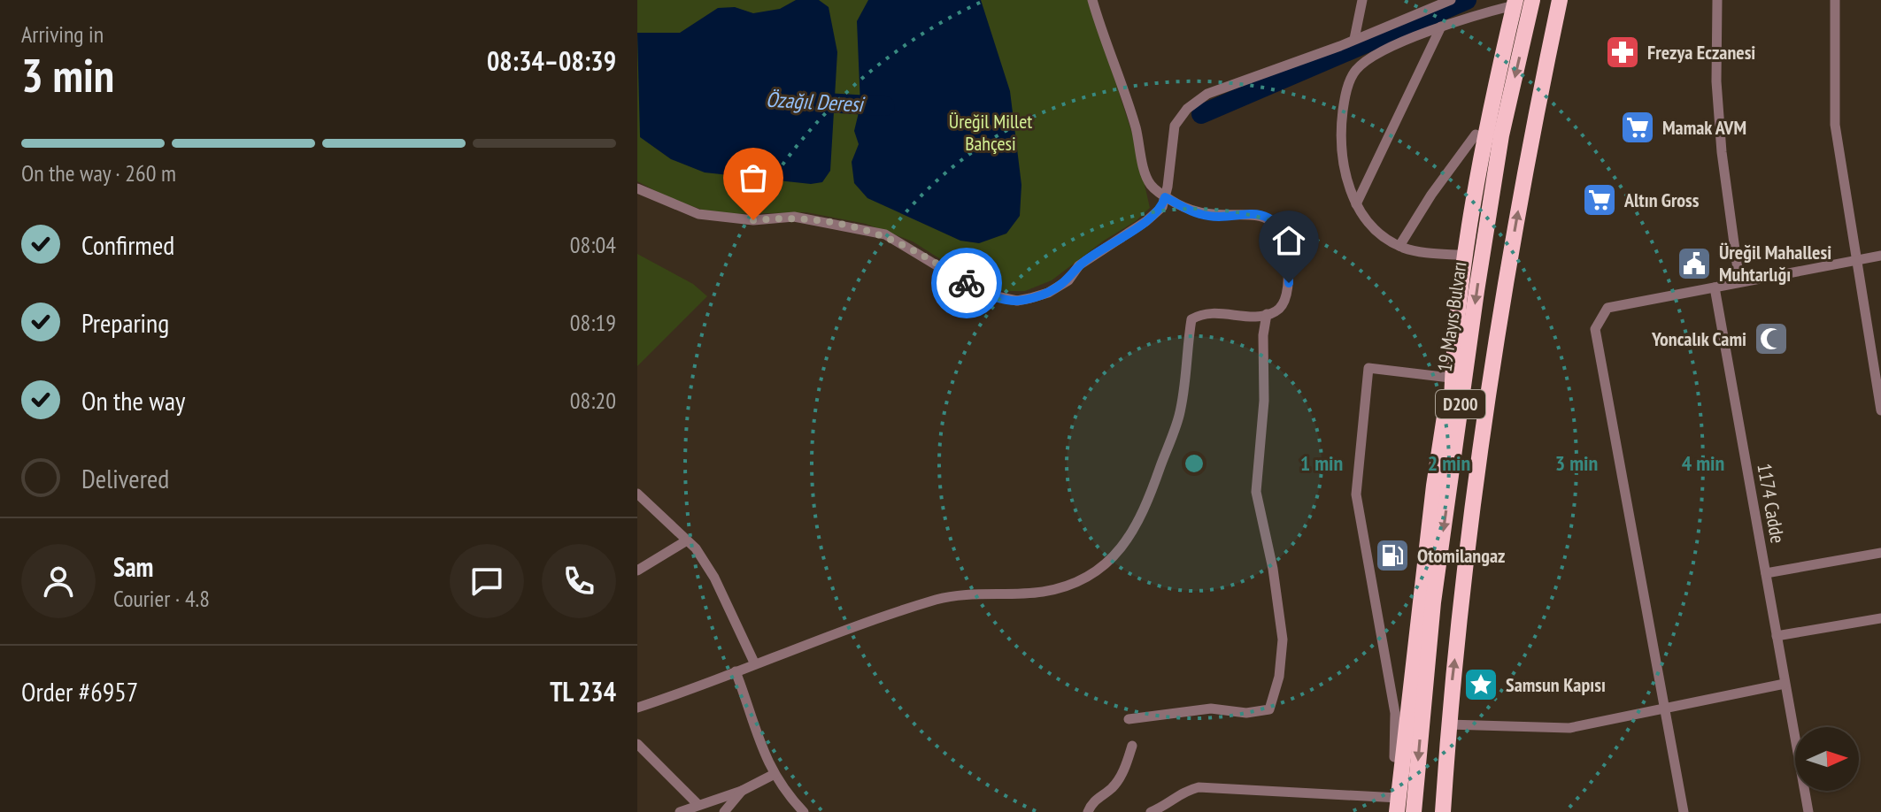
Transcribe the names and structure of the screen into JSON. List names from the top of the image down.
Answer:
{
  "streets": {
    "highway": ["19 Mayıs Bulvarı", "D200"],
    "street": ["1174 Cadde"]
  },
  "water": ["Özağıl Deresi"],
  "parks": ["Üreğil Millet Bahçesi"],
  "places": {
    "pharmacy": ["Frezya Eczanesi"],
    "supermarket": ["Mamak AVM", "Altın Gross"],
    "public building": ["Üreğil Mahallesi Muhtarlığı"],
    "mosque": ["Yoncalık Cami"],
    "fuel station": ["Otomilangaz"],
    "place": ["Samsun Kapısı"]
  },
  "north": "right",
  "page": {
    "heading": ["3 min", "Arriving in", "08:34–08:39"],
    "panel": [
      "Sam",
      "Courier · 4.8",
      "Order #6957",
      "TL 234"
    ],
    "bar": "On the way · 260 m",
    "list": [
      ["Confirmed", "08:04"],
      ["Preparing", "08:19"],
      ["On the way", "08:20"],
      "Delivered"
    ]
  },
  "rings": [
    "1 min",
    "2 min",
    "3 min",
    "4 min"
  ]
}
